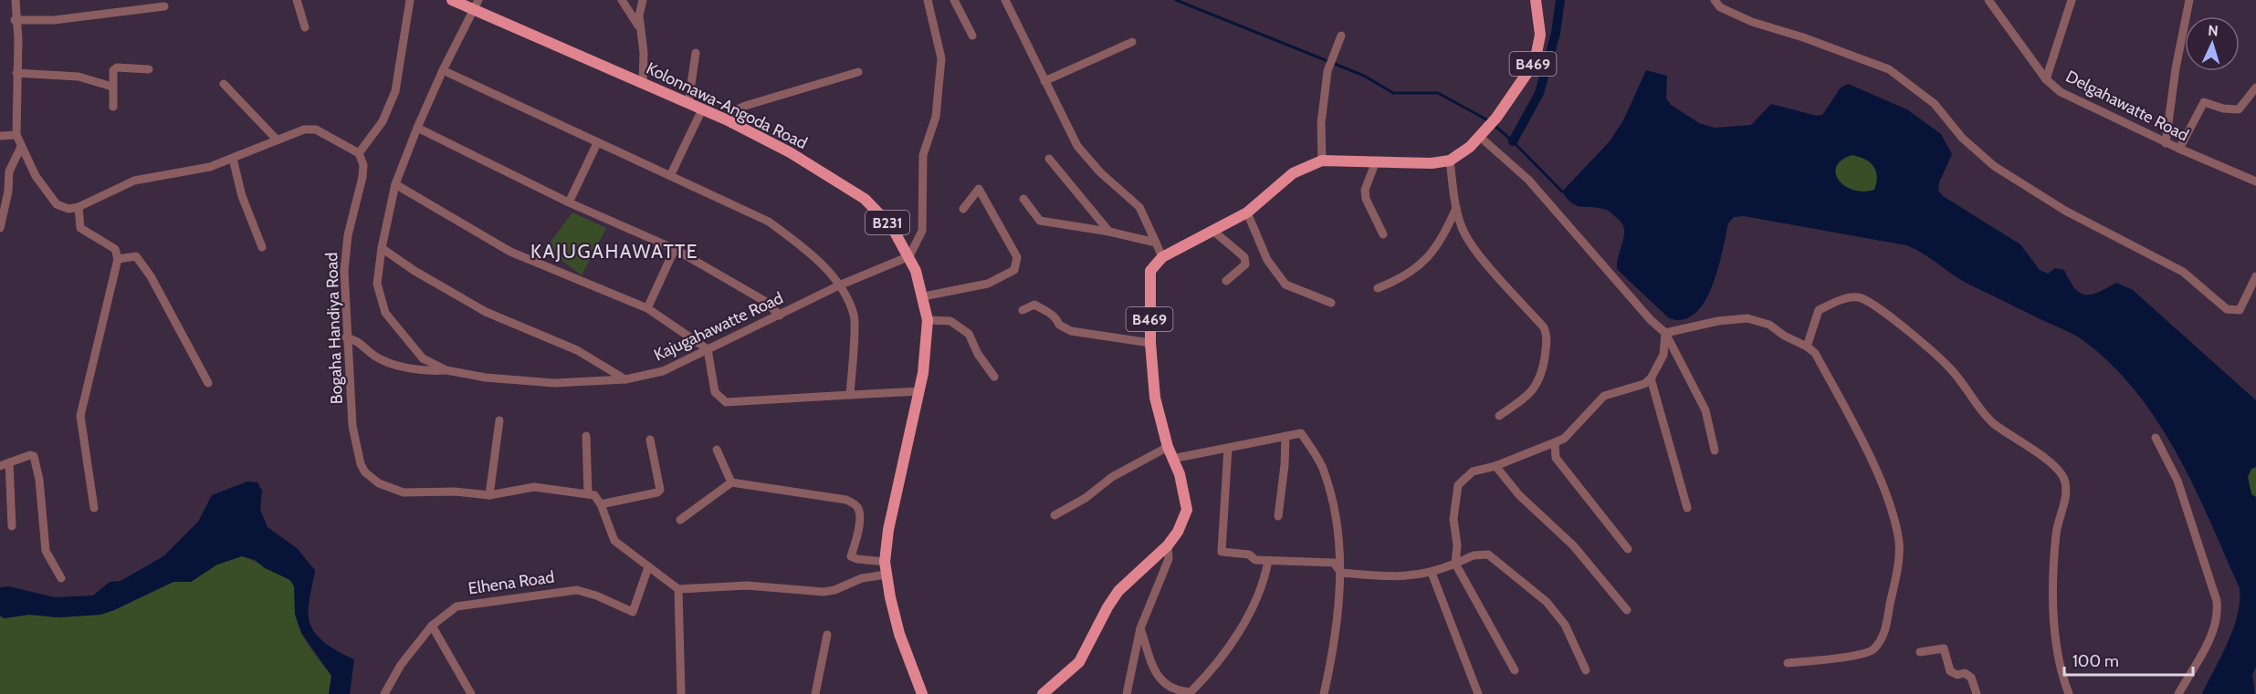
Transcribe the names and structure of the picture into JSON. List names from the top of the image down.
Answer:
{
  "streets": {
    "main road": ["B469", "Kolonnawa-Angoda Road", "B231"],
    "street": [
      "Delgahawatte Road",
      "Kajugahawatte Road",
      "Bogaha Handiya Road",
      "Elhena Road"
    ]
  },
  "crossings": [
    ["Kolonnawa-Angoda Road", "Kajugahawatte Road"]
  ],
  "districts": ["KAJUGAHAWATTE"],
  "scale_bar": "100 m",
  "north": "top"
}
